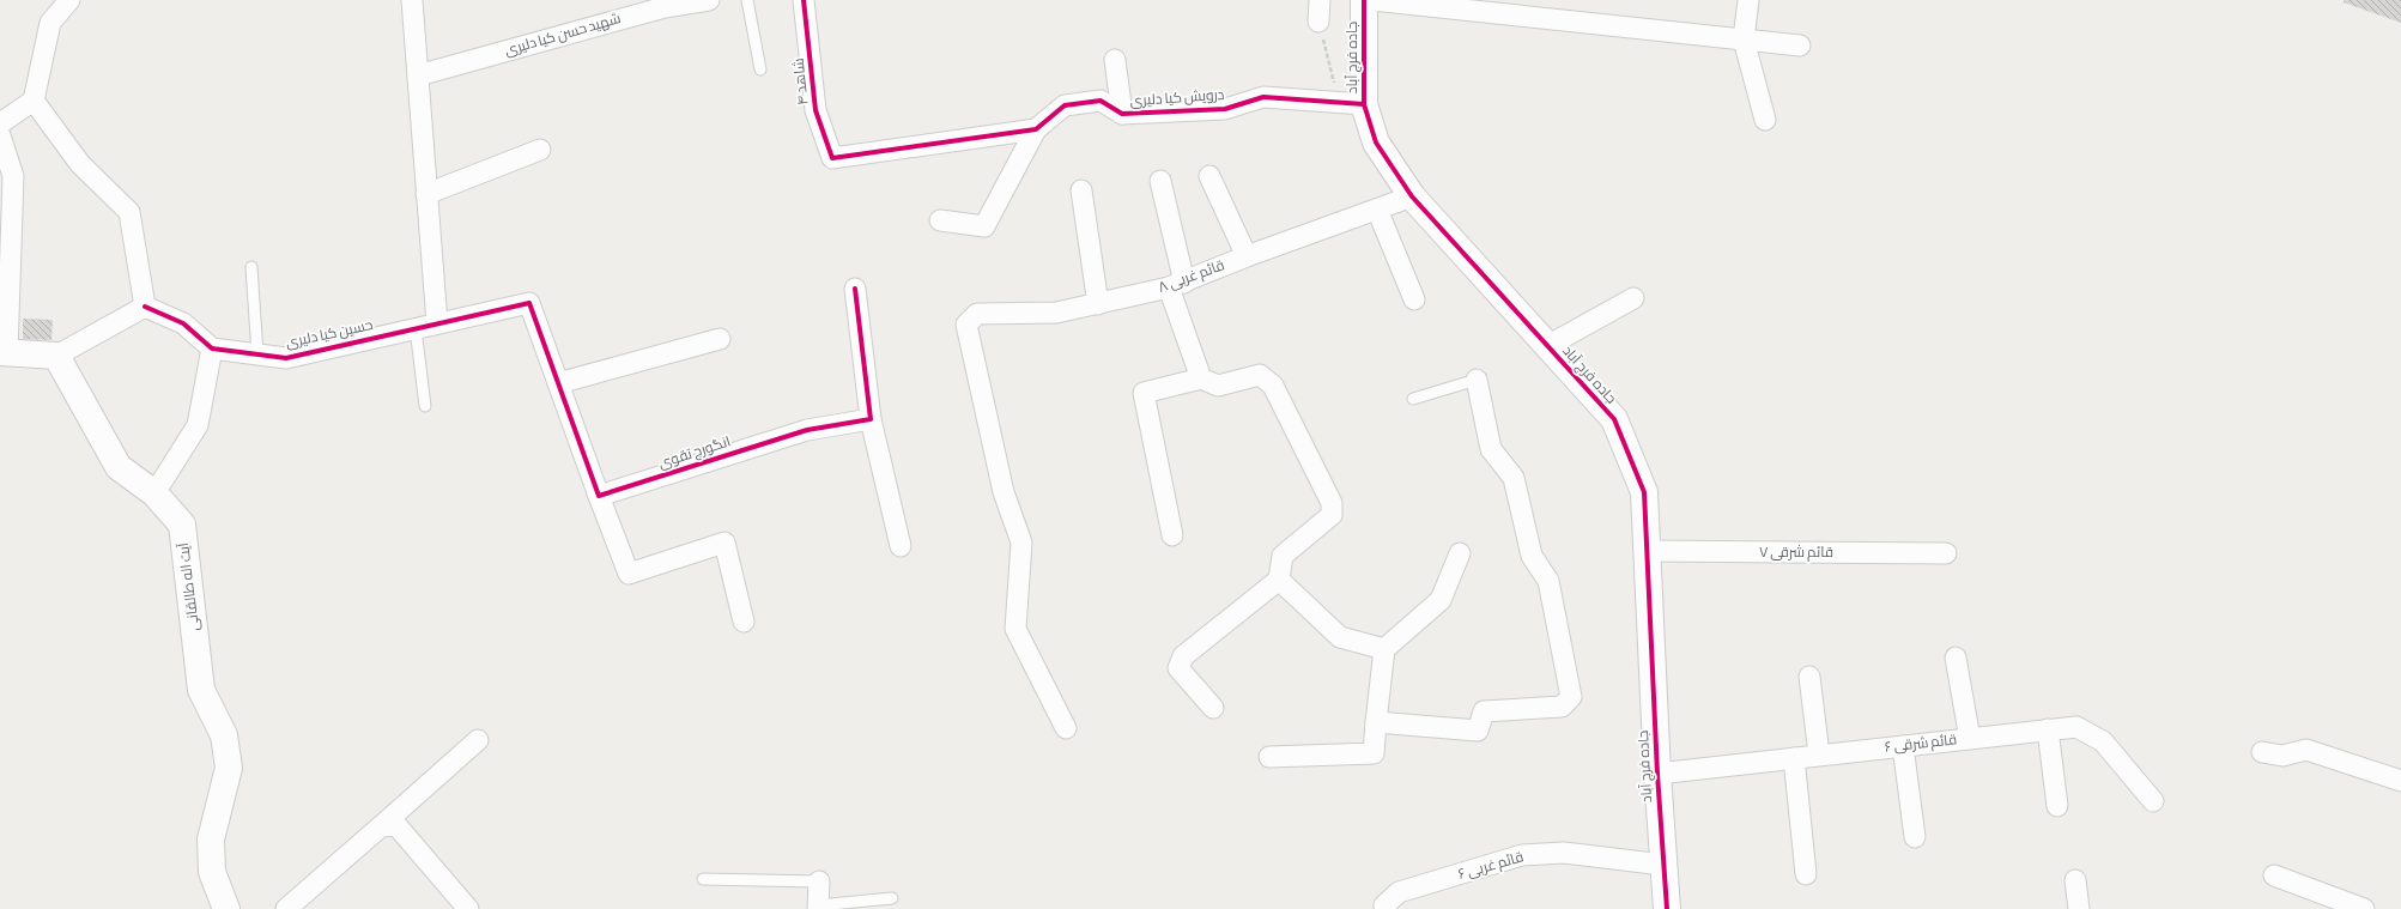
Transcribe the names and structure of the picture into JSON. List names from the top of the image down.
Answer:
{
  "streets": {
    "street": [
      "شهید حسن کیا دلیری",
      "جاده فرج آباد",
      "شاهد ۴",
      "درویش کیا دلیری",
      "قائم غربی ۸",
      "حسین کیا دلیری",
      "انگورج تقوی",
      "قائم شرقی ۷",
      "آیت اله طالقانی",
      "قائم شرقی ۶",
      "قائم غربی ۶"
    ]
  },
  "crossings": [
    ["جاده فرج آباد", "درویش کیا دلیری"],
    ["جاده فرج آباد", "قائم غربی ۸"],
    ["جاده فرج آباد", "قائم شرقی ۷"],
    ["جاده فرج آباد", "قائم شرقی ۶"],
    ["جاده فرج آباد", "قائم غربی ۶"],
    ["شاهد ۴", "درویش کیا دلیری"]
  ]
}
